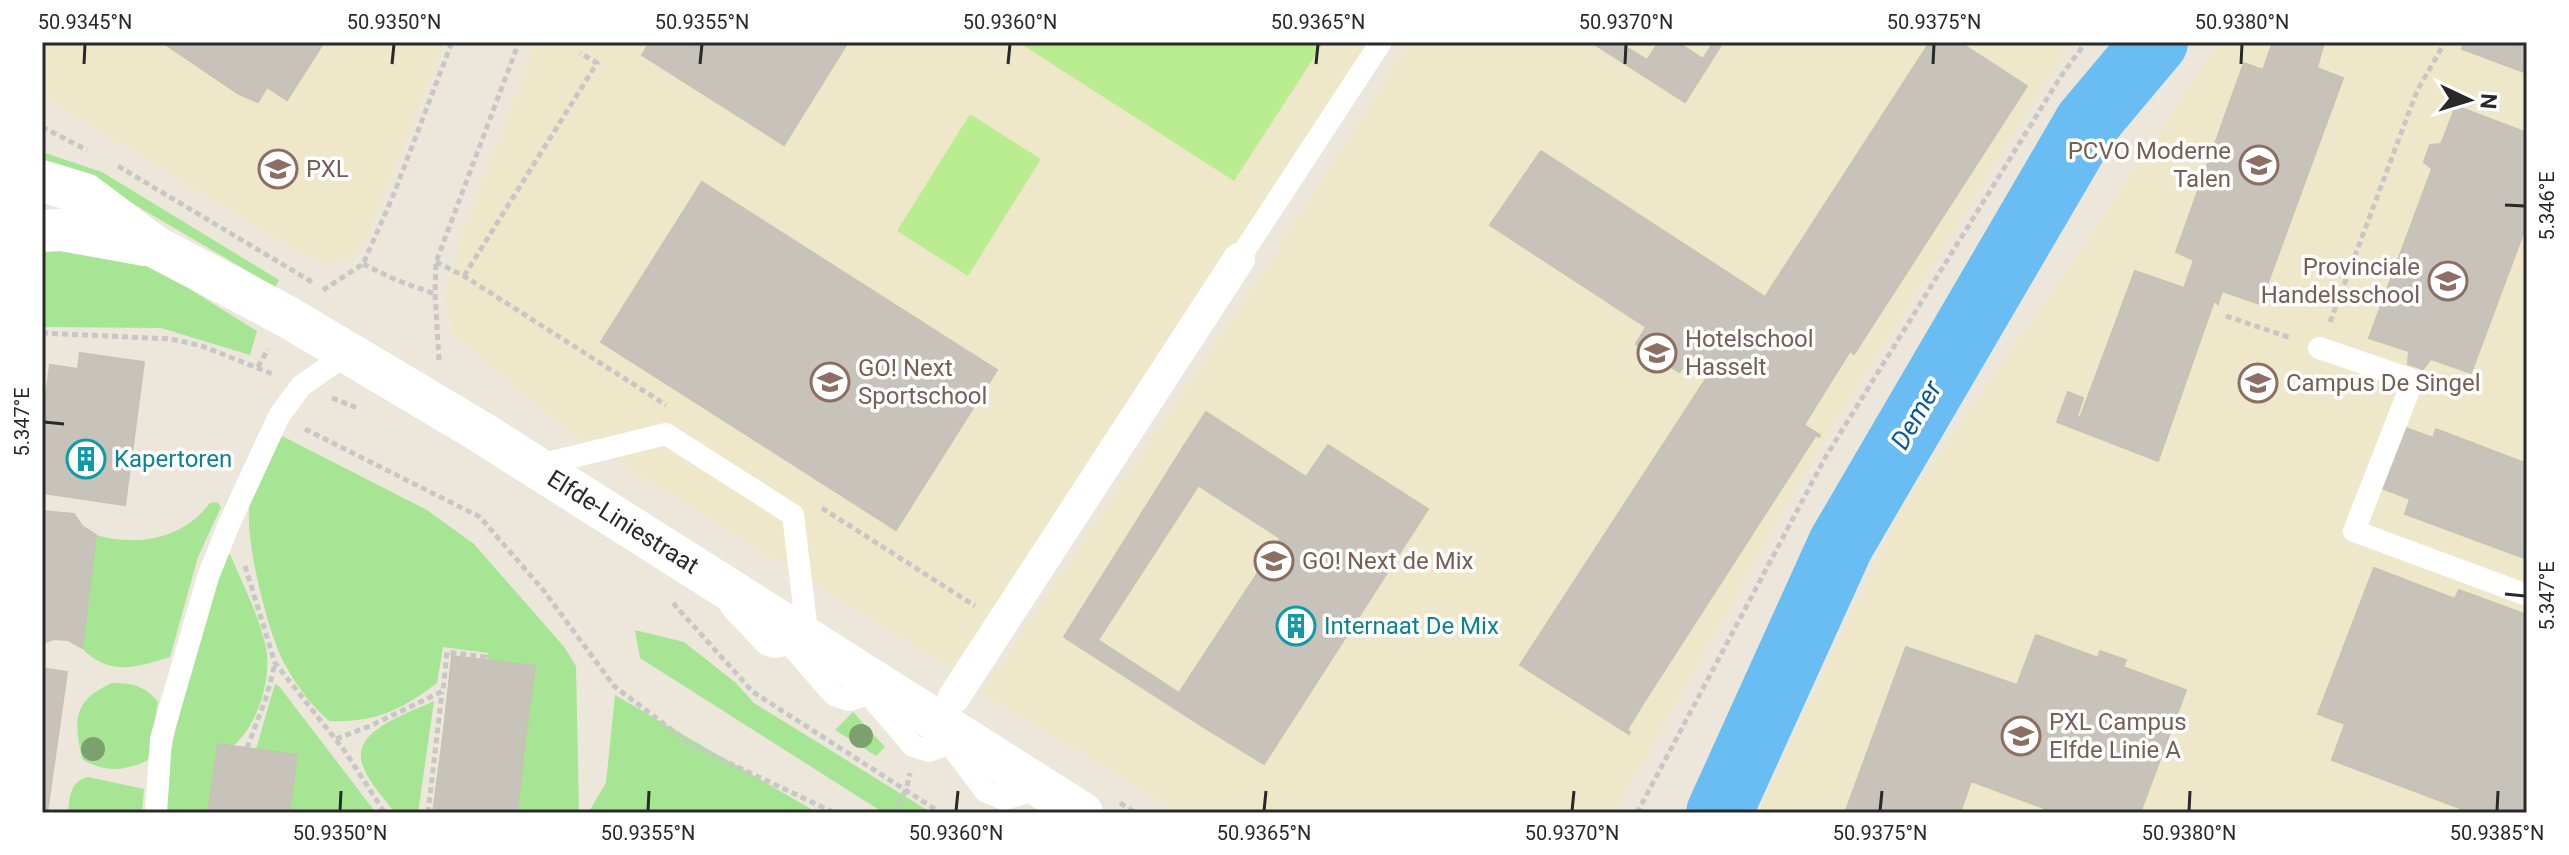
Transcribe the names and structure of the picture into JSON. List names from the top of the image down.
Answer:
{
  "streets": {
    "street": ["Elfde-Liniestraat"]
  },
  "water": ["Demer"],
  "places": {
    "school or university": [
      "PCVO Moderne Talen",
      "PXL",
      "Provinciale Handelsschool",
      "Hotelschool Hasselt",
      "GO! Next Sportschool",
      "Campus De Singel",
      "GO! Next de Mix",
      "PXL Campus Elfde Linie A"
    ],
    "building": ["Kapertoren", "Internaat De Mix"]
  },
  "north": "right",
  "coordinates": [
    "50.9345°N",
    "50.9350°N",
    "50.9355°N",
    "50.9360°N",
    "50.9365°N",
    "50.9370°N",
    "50.9375°N",
    "50.9380°N",
    "5.346°E",
    "5.347°E",
    "50.9385°N"
  ]
}
